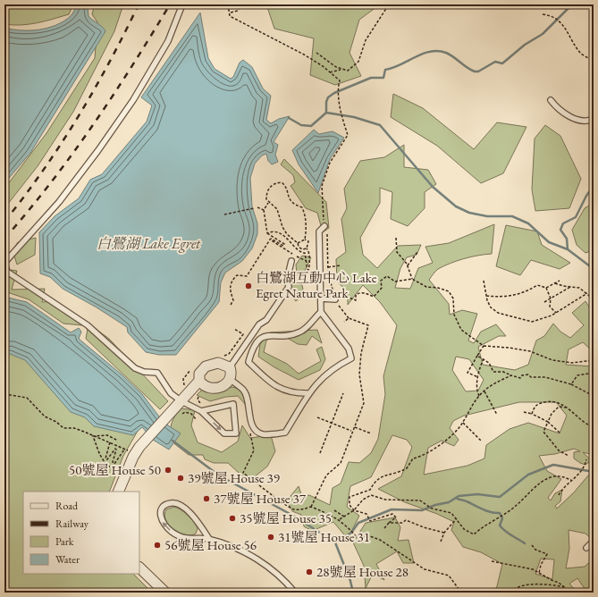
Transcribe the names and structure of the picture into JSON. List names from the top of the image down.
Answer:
{
  "water": ["白鷺湖 Lake Egret"],
  "places": [
    "白鷺湖互動中心 Lake Egret Nature Park",
    "50號屋 House 50",
    "39號屋 House 39",
    "37號屋 House 37",
    "35號屋 House 35",
    "31號屋 House 31",
    "56號屋 House 56",
    "28號屋 House 28"
  ],
  "legend": [
    "Road",
    "Railway",
    "Park",
    "Water"
  ]
}
